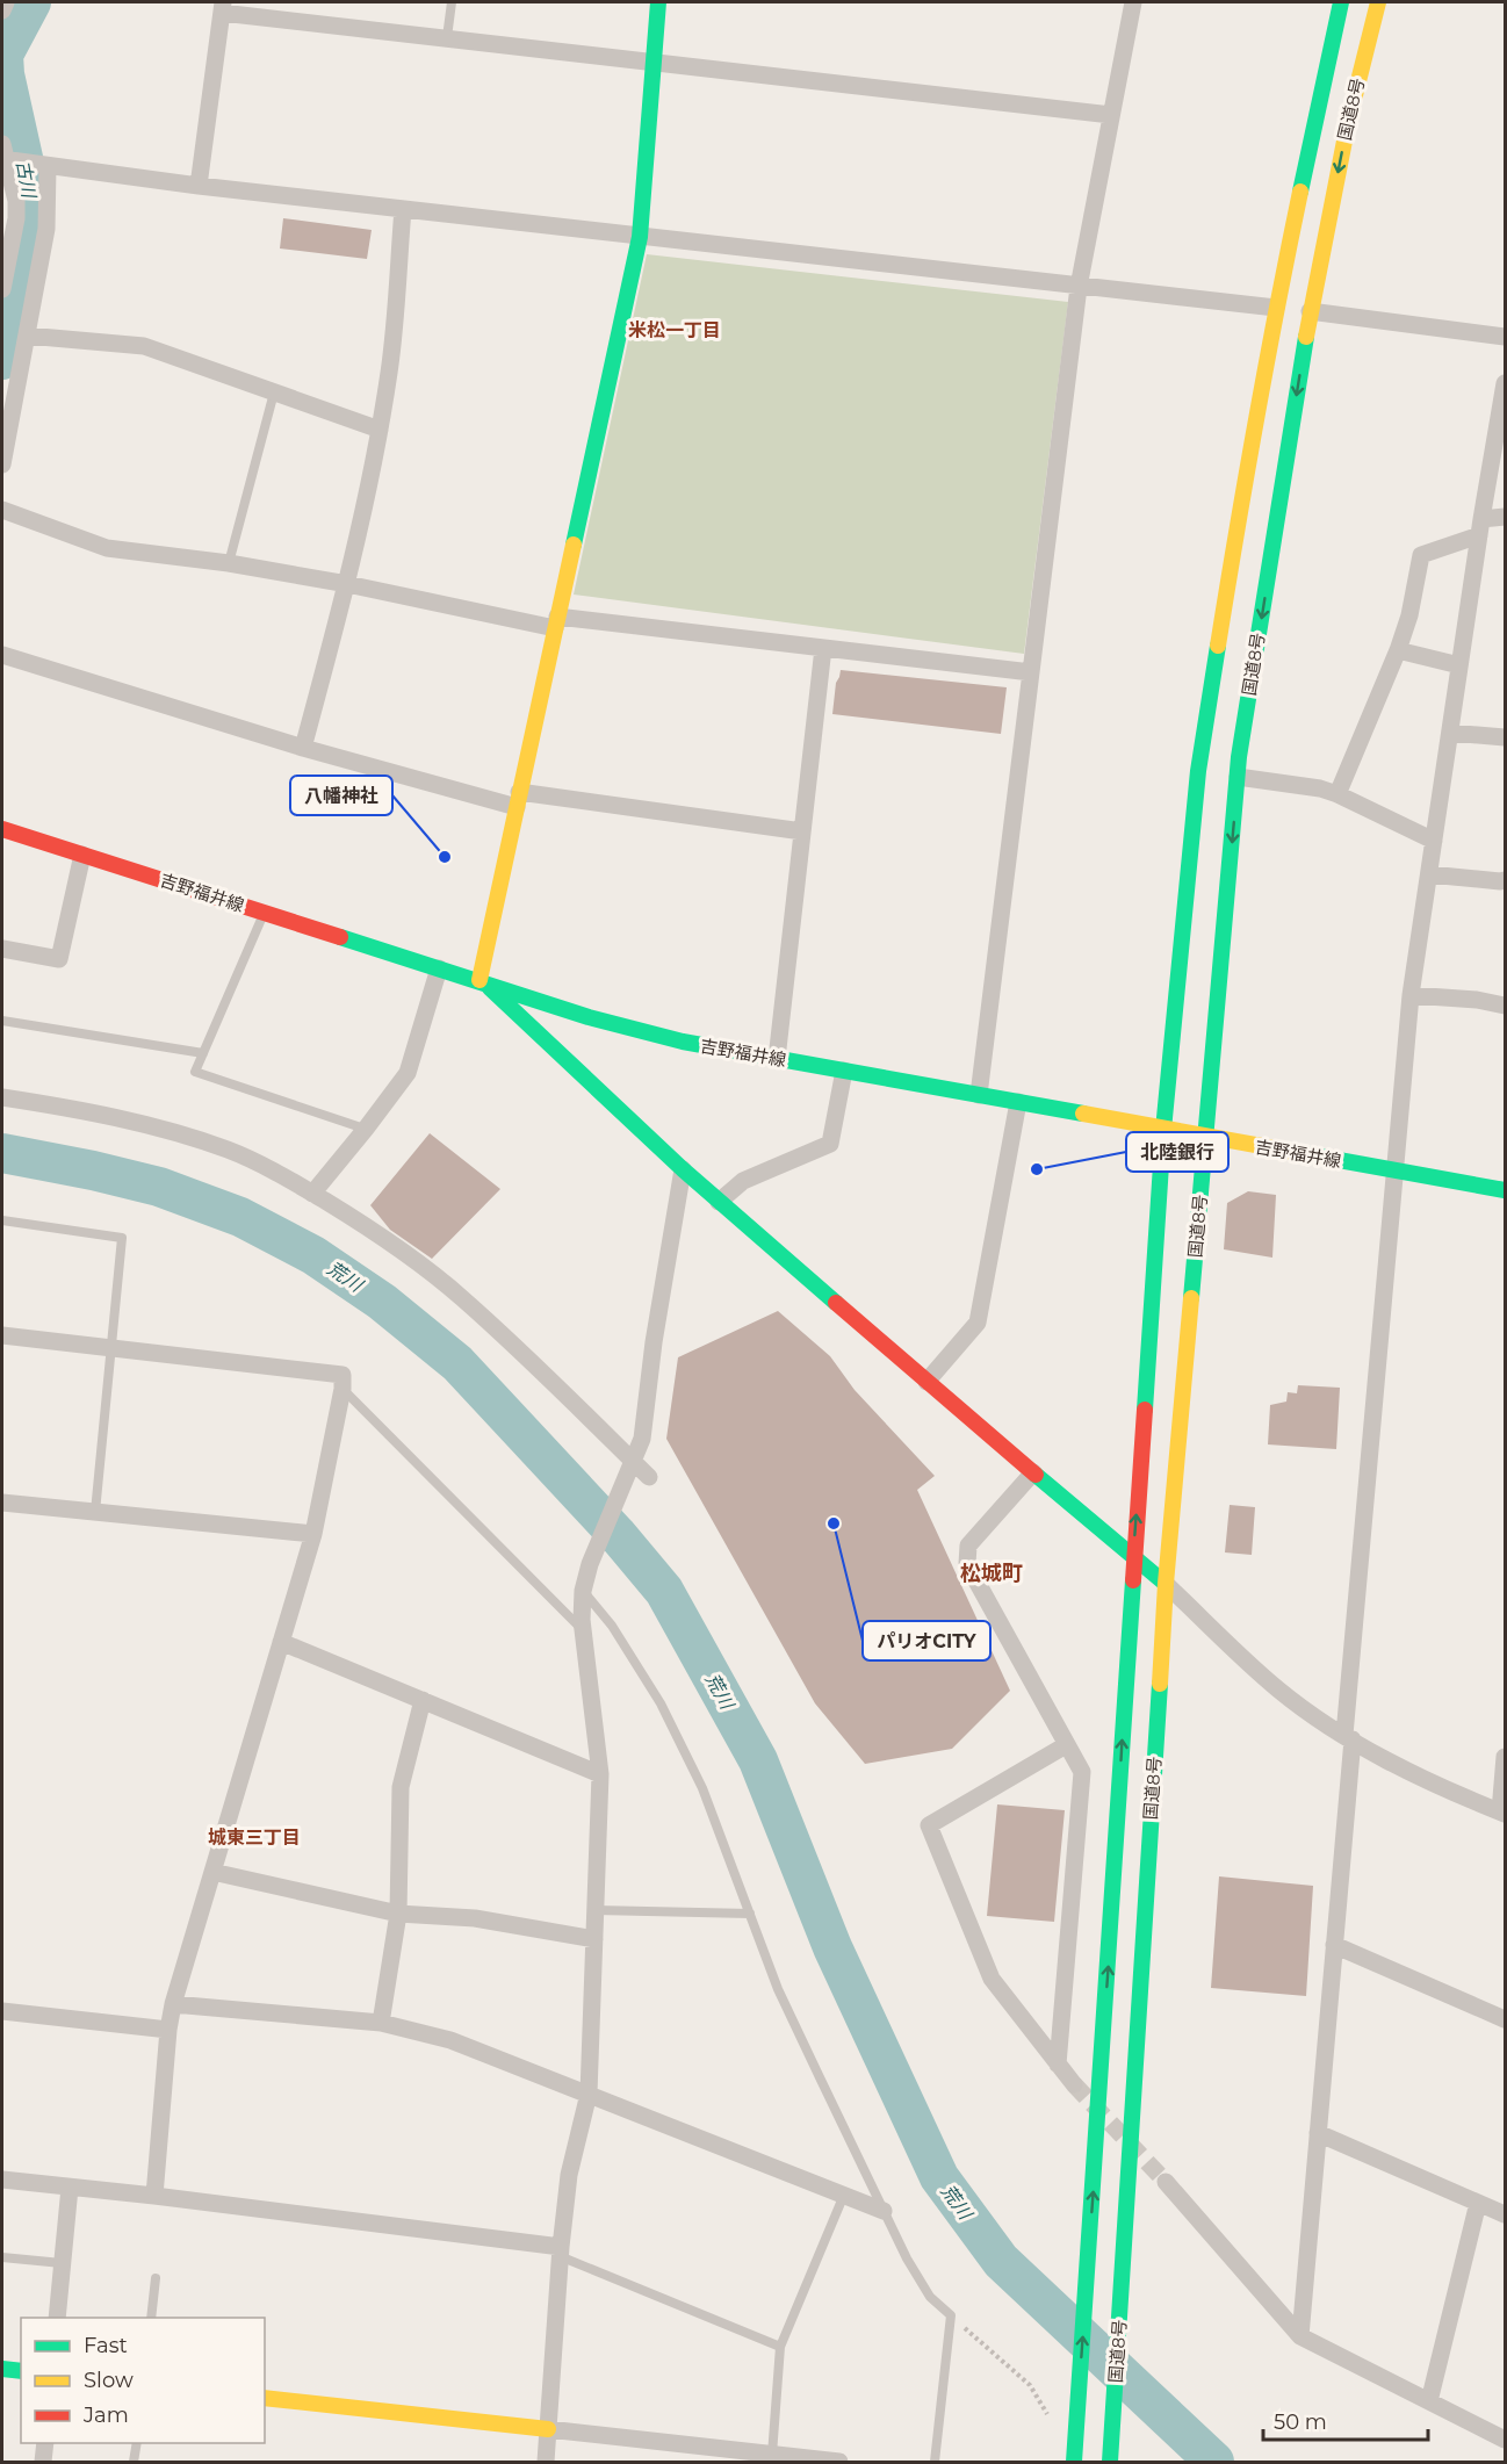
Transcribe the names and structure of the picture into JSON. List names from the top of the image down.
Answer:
{
  "streets": {
    "main road": ["国道8号", "吉野福井線"]
  },
  "crossings": [
    ["国道8号", "吉野福井線"]
  ],
  "districts": ["米松一丁目", "松城町", "城東三丁目"],
  "water": ["古川", "荒川"],
  "places": ["八幡神社", "北陸銀行", "パリオCITY"],
  "legend": ["Fast", "Slow", "Jam"],
  "scale_bar": "50 m"
}
